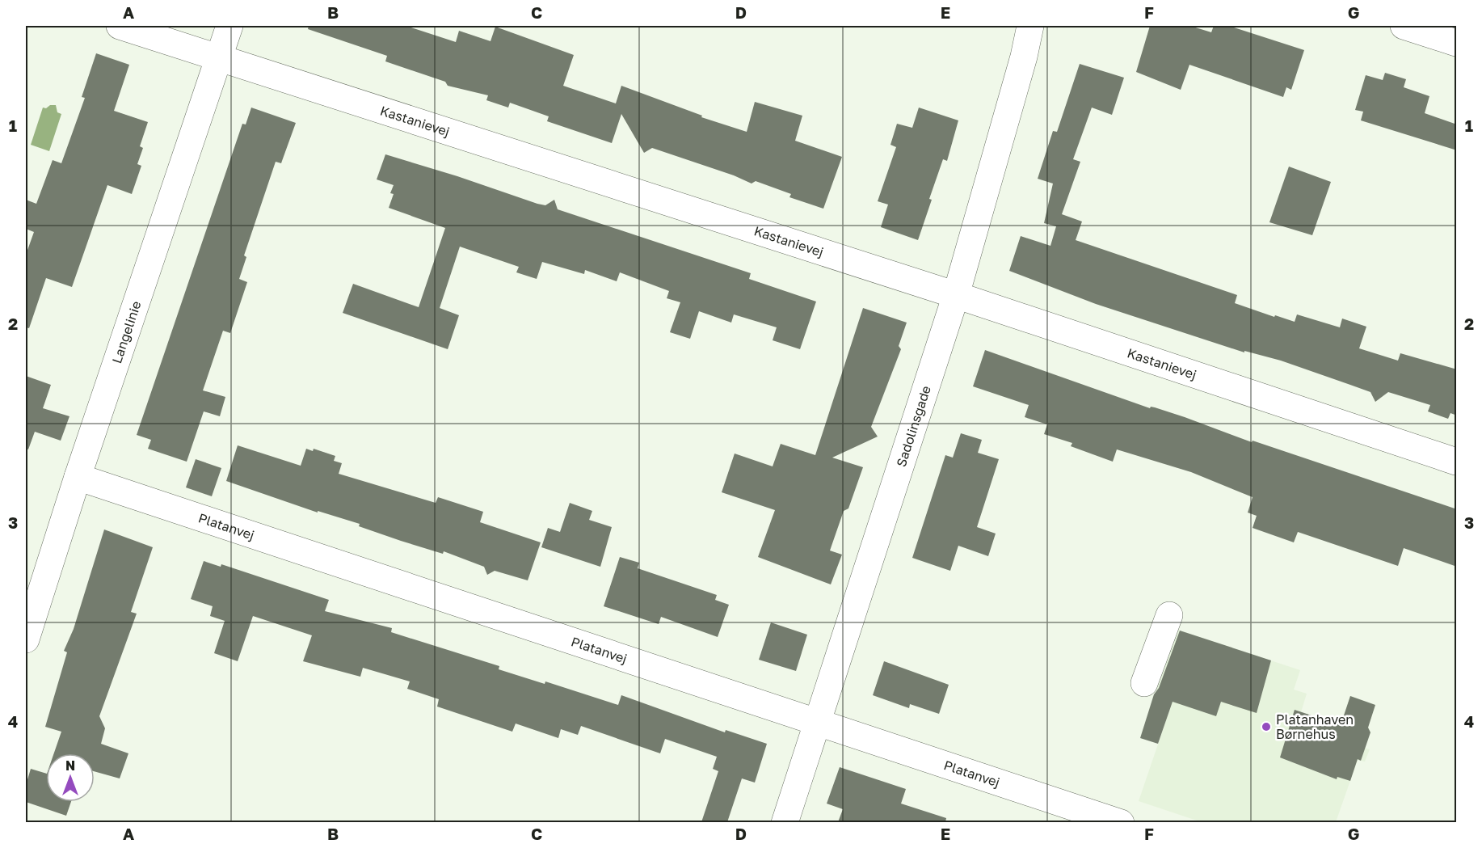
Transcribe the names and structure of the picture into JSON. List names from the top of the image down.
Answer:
{
  "streets": {
    "street": [
      "Kastanievej",
      "Langelinie",
      "Sadolinsgade",
      "Platanvej"
    ]
  },
  "crossings": [
    ["Kastanievej", "Langelinie"],
    ["Kastanievej", "Sadolinsgade"],
    ["Langelinie", "Platanvej"],
    ["Sadolinsgade", "Platanvej"]
  ],
  "places": ["Platanhaven Børnehus"],
  "north": "top",
  "grid": {
    "columns": [
      "A",
      "B",
      "C",
      "D",
      "E",
      "F",
      "G"
    ],
    "rows": [
      "1",
      "2",
      "3",
      "4"
    ]
  }
}
